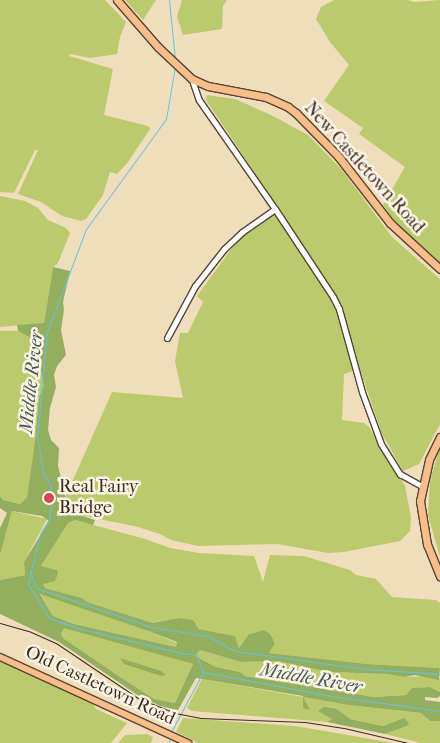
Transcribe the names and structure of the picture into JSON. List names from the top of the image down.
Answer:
{
  "streets": {
    "highway": ["New Castletown Road"],
    "main road": ["Old Castletown Road"]
  },
  "water": ["Middle River"],
  "places": ["Real Fairy Bridge"]
}
